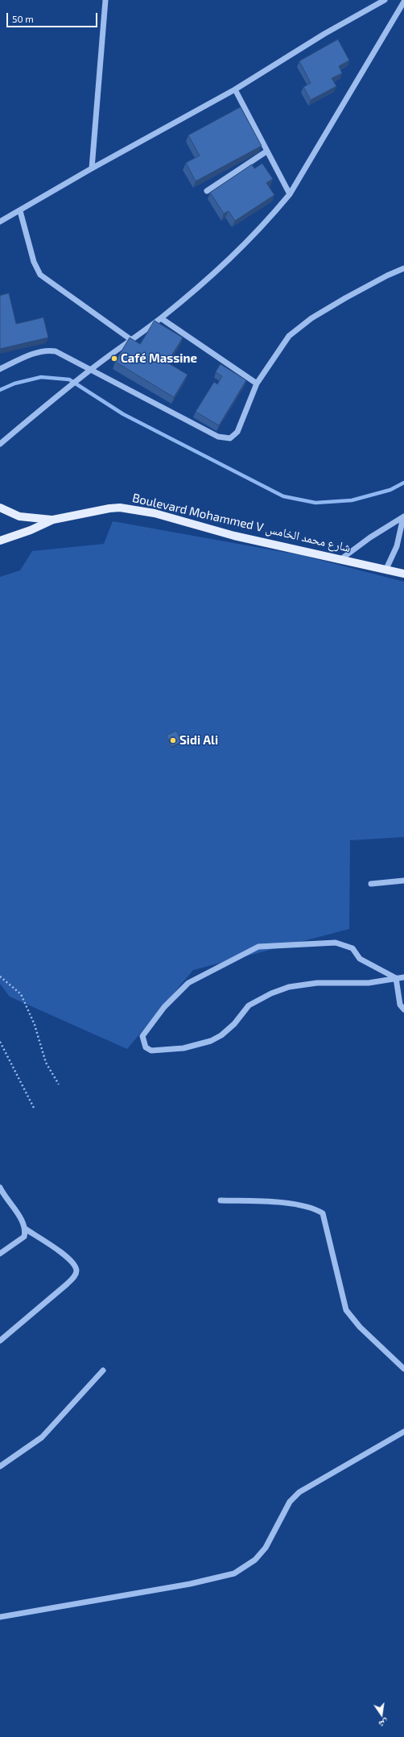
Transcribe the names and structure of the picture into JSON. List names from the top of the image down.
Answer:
{
  "streets": {
    "main road": ["Boulevard Mohammed V شارع محمد الخامس"]
  },
  "places": ["Café Massine", "Sidi Ali"],
  "scale_bar": "50 m",
  "north": "bottom"
}
